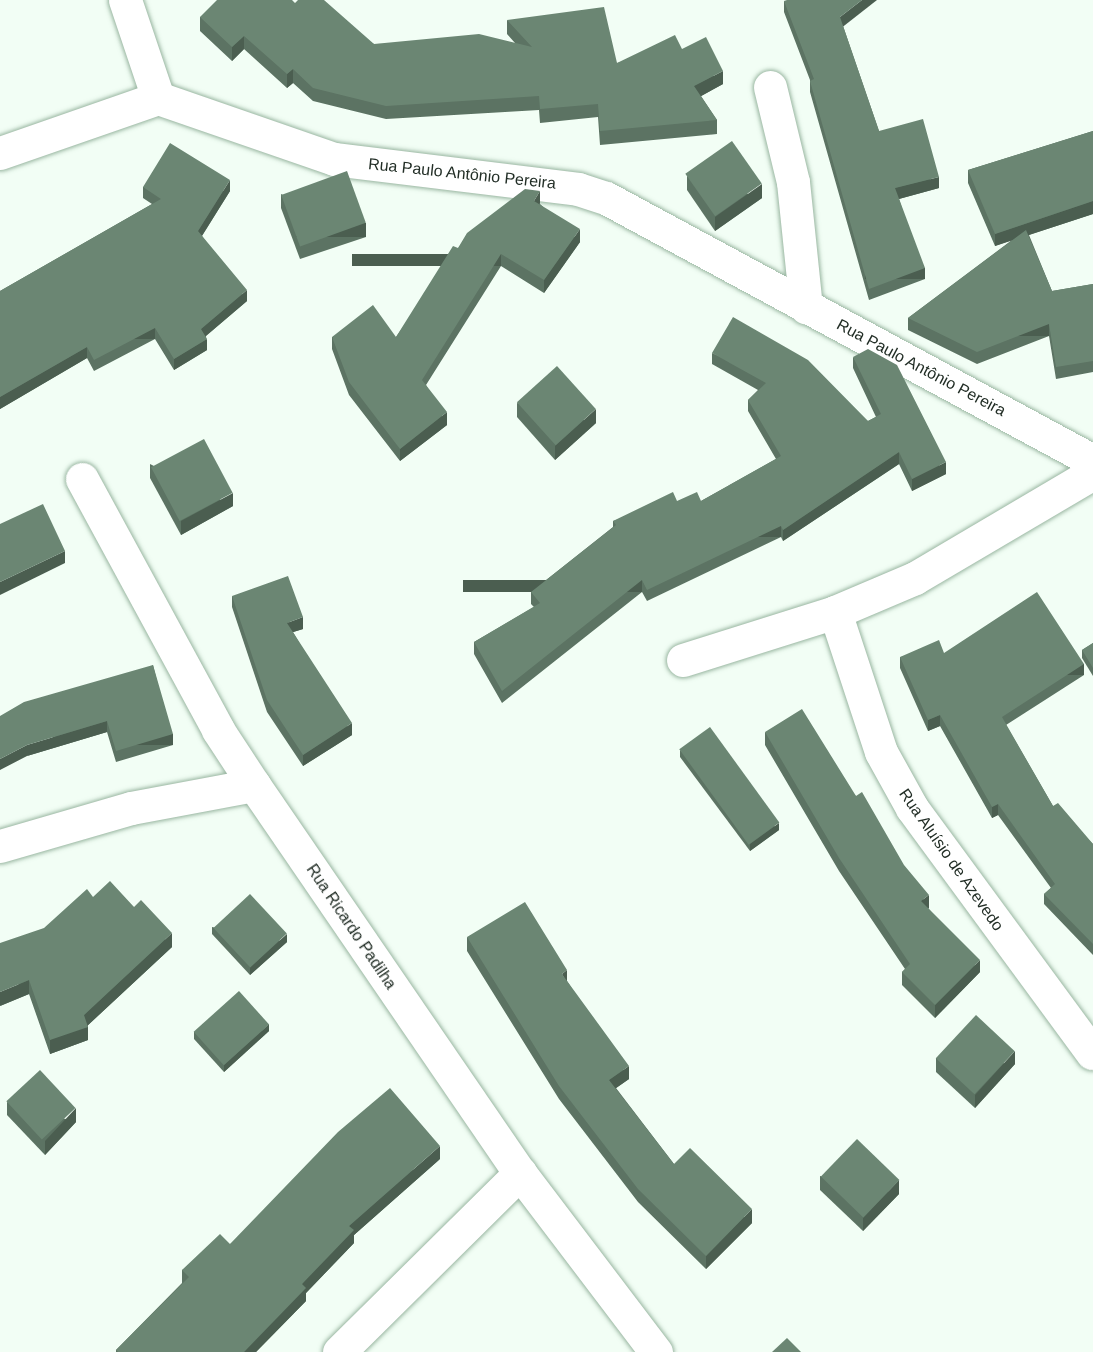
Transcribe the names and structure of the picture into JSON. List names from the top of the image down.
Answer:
{
  "streets": {
    "street": ["Rua Paulo Antônio Pereira", "Rua Aluísio de Azevedo", "Rua Ricardo Padilha"]
  }
}
